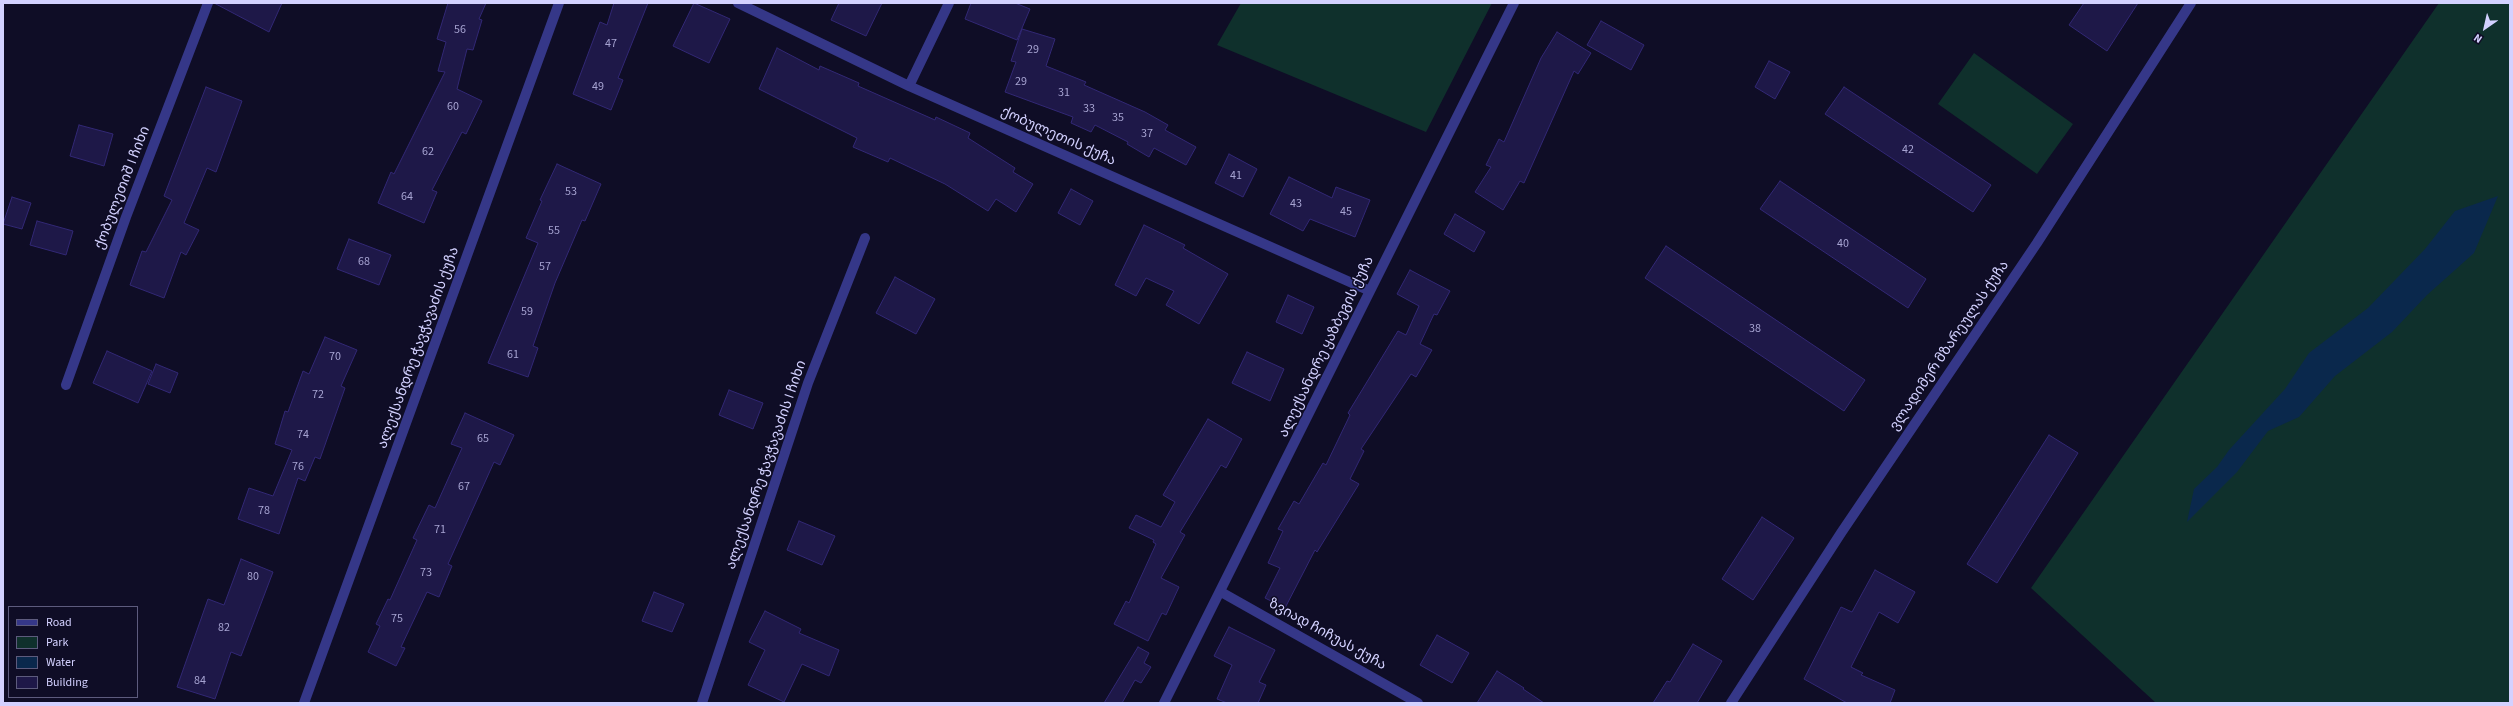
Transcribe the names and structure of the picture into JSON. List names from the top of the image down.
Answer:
{
  "streets": {
    "street": [
      "ქობულეთის ქუჩა",
      "ქობულეთიშ I ჩიხი",
      "ვლადიმერ მზარეულას ქუჩა",
      "ალექსანდრე ყაზბეგის ქუჩა",
      "ალექსანდრე ჭავჭავაძის ქუჩა",
      "ალექსანდრე ჭავჭავაძის I ჩიხი",
      "ზვიად ჩიჩუას ქუჩა"
    ]
  },
  "crossings": [
    ["ქობულეთის ქუჩა", "ალექსანდრე ყაზბეგის ქუჩა"],
    ["ალექსანდრე ყაზბეგის ქუჩა", "ზვიად ჩიჩუას ქუჩა"]
  ],
  "house_numbers": [
    "56",
    "47",
    "29",
    "29",
    "49",
    "31",
    "60",
    "33",
    "35",
    "37",
    "42",
    "62",
    "41",
    "53",
    "64",
    "43",
    "45",
    "55",
    "40",
    "68",
    "57",
    "59",
    "38",
    "61",
    "70",
    "72",
    "74",
    "65",
    "76",
    "67",
    "78",
    "71",
    "73",
    "80",
    "75",
    "82",
    "84"
  ],
  "legend": [
    "Road",
    "Park",
    "Water",
    "Building"
  ],
  "north": "bottom left"
}
